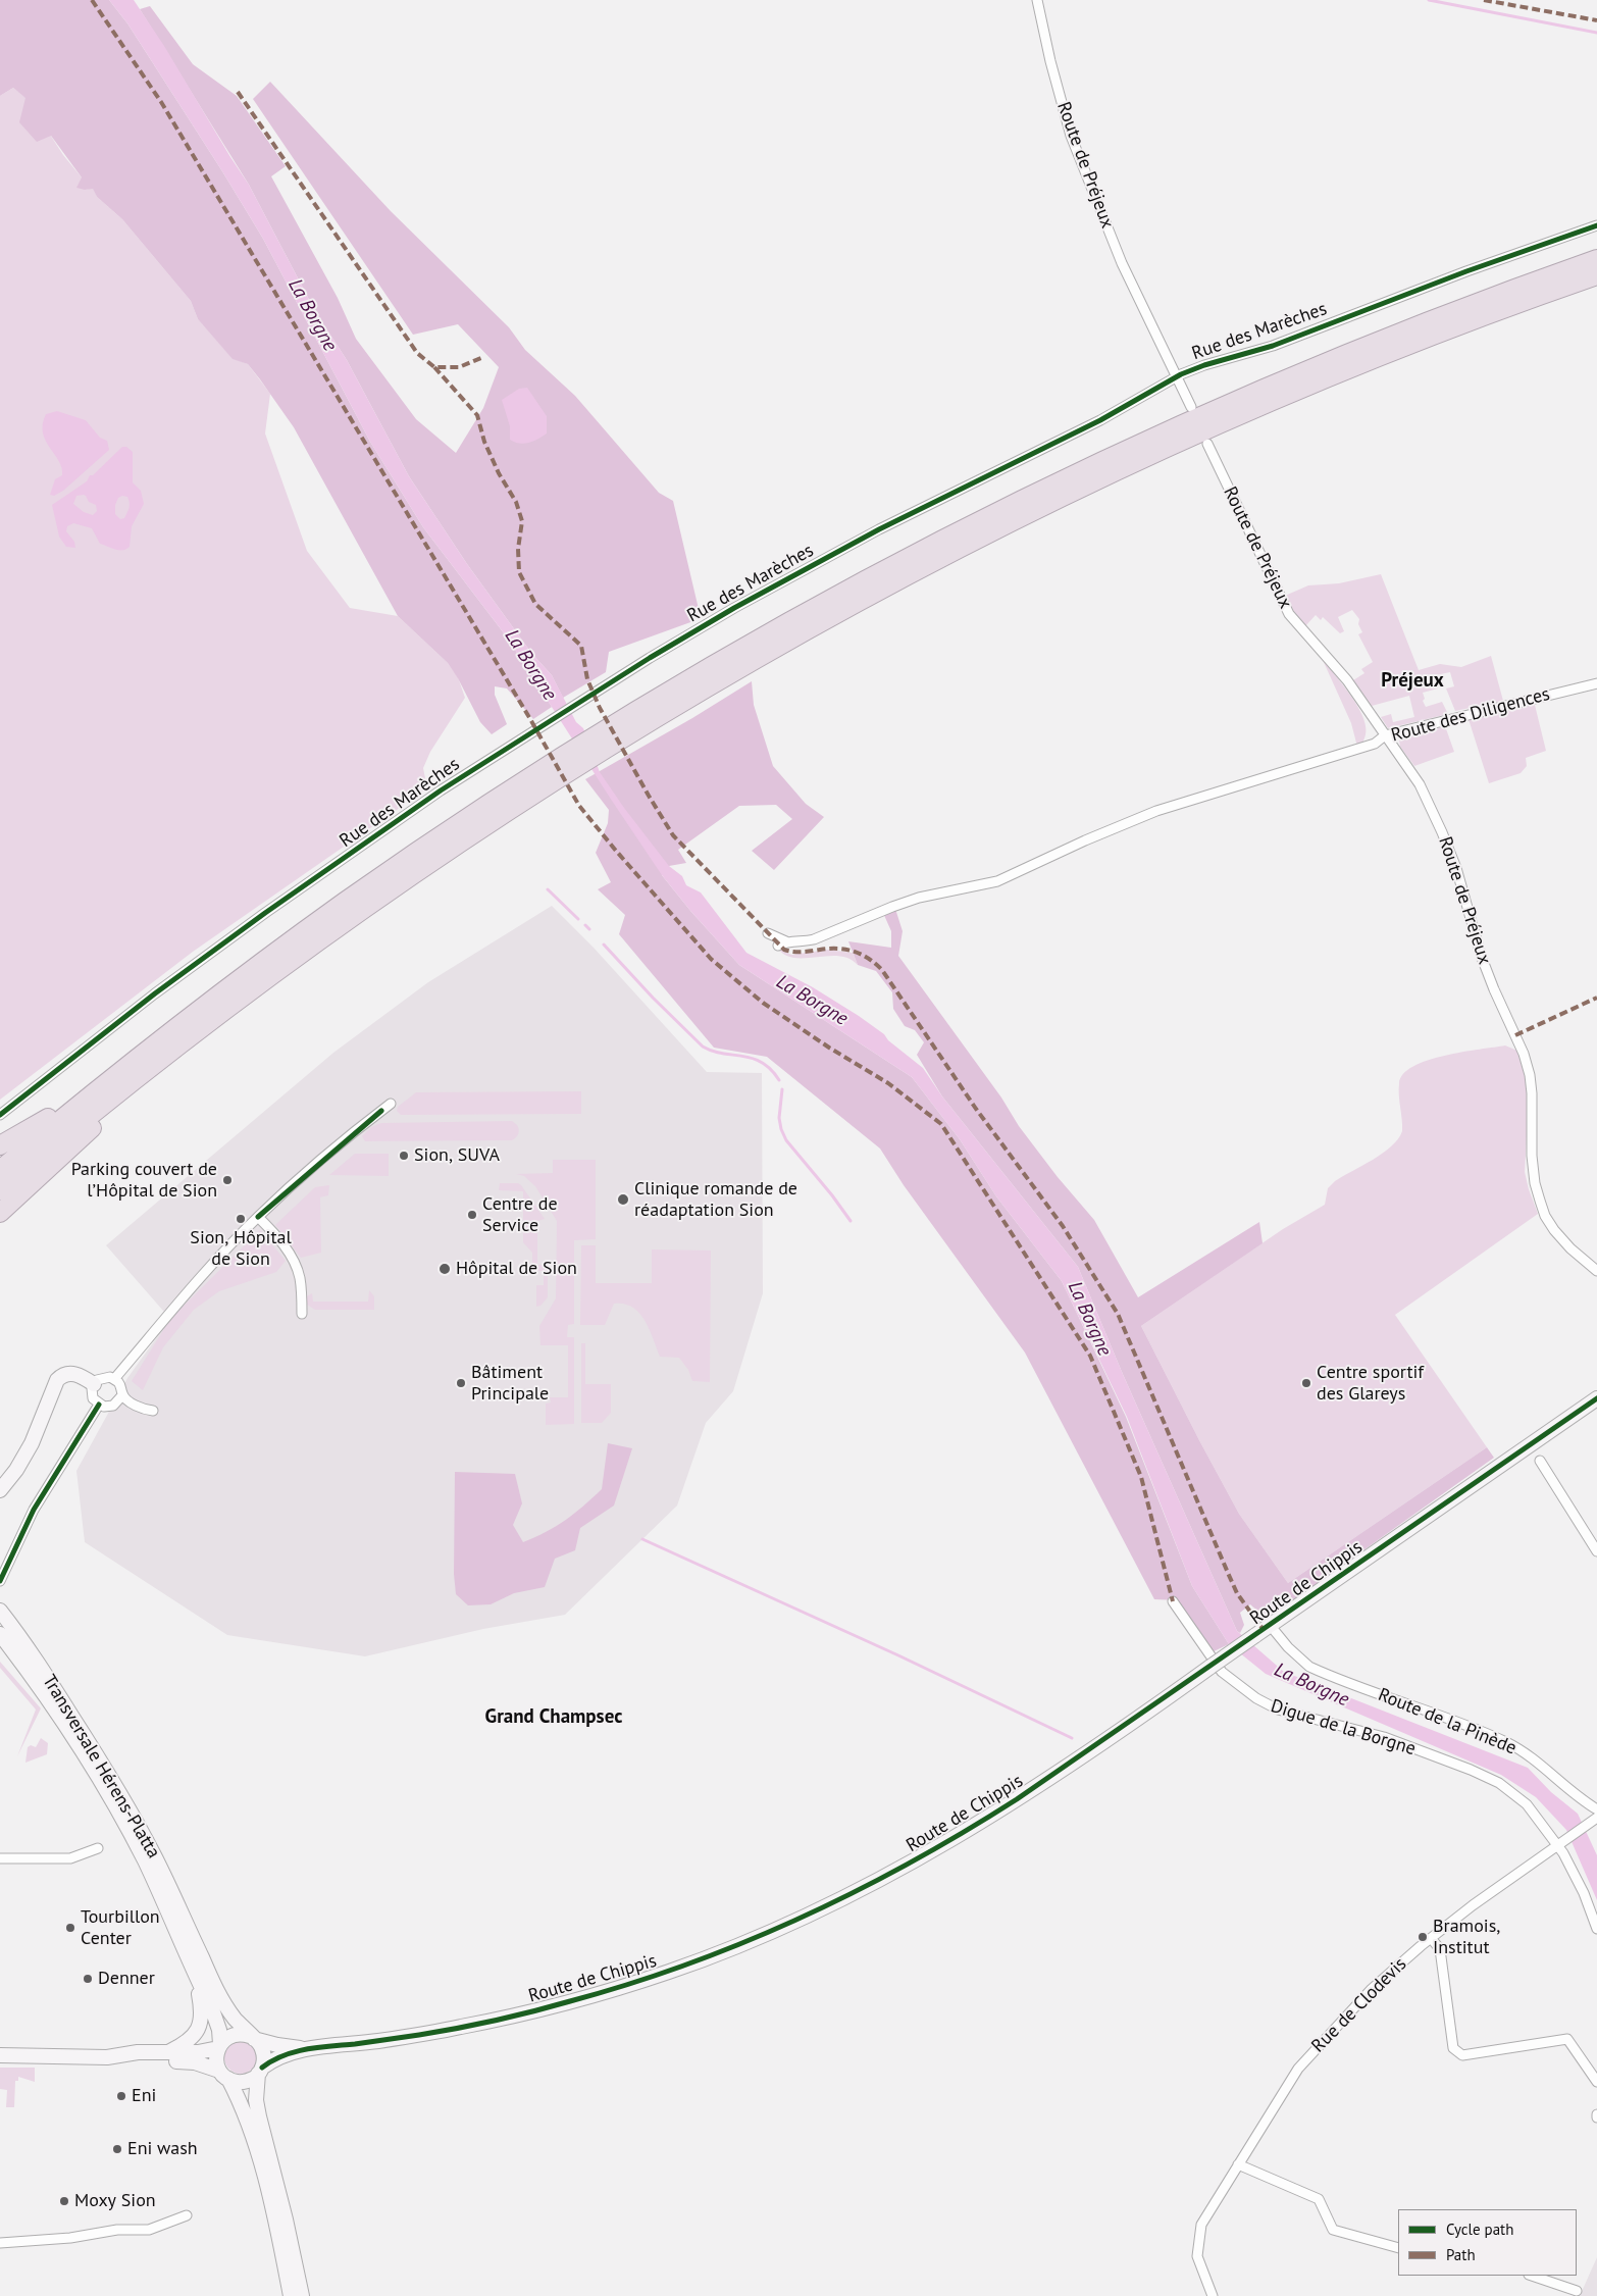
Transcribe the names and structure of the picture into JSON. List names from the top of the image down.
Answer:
{
  "streets": {
    "street": [
      "Route de Préjeux",
      "Rue des Marèches",
      "Route des Diligences",
      "Route de Chippis",
      "Route de la Pinède",
      "Digue de la Borgne",
      "Transversale Hérens-Platta",
      "Rue de Clodevis"
    ]
  },
  "crossings": [
    ["Route de Préjeux", "Rue des Marèches"],
    ["Route de Préjeux", "Route des Diligences"],
    ["Route de Chippis", "Route de la Pinède"],
    ["Route de Chippis", "Transversale Hérens-Platta"],
    ["Digue de la Borgne", "Rue de Clodevis"]
  ],
  "districts": ["Préjeux", "Grand Champsec"],
  "water": ["La Borgne"],
  "places": [
    "Sion, SUVA",
    "Parking couvert de l’Hôpital de Sion",
    "Clinique romande de réadaptation Sion",
    "Centre de Service",
    "Sion, Hôpital de Sion",
    "Hôpital de Sion",
    "Bâtiment Principale",
    "Centre sportif des Glareys",
    "Tourbillon Center",
    "Bramois, Institut",
    "Denner",
    "Eni",
    "Eni wash",
    "Moxy Sion"
  ],
  "legend": ["Cycle path", "Path"]
}
